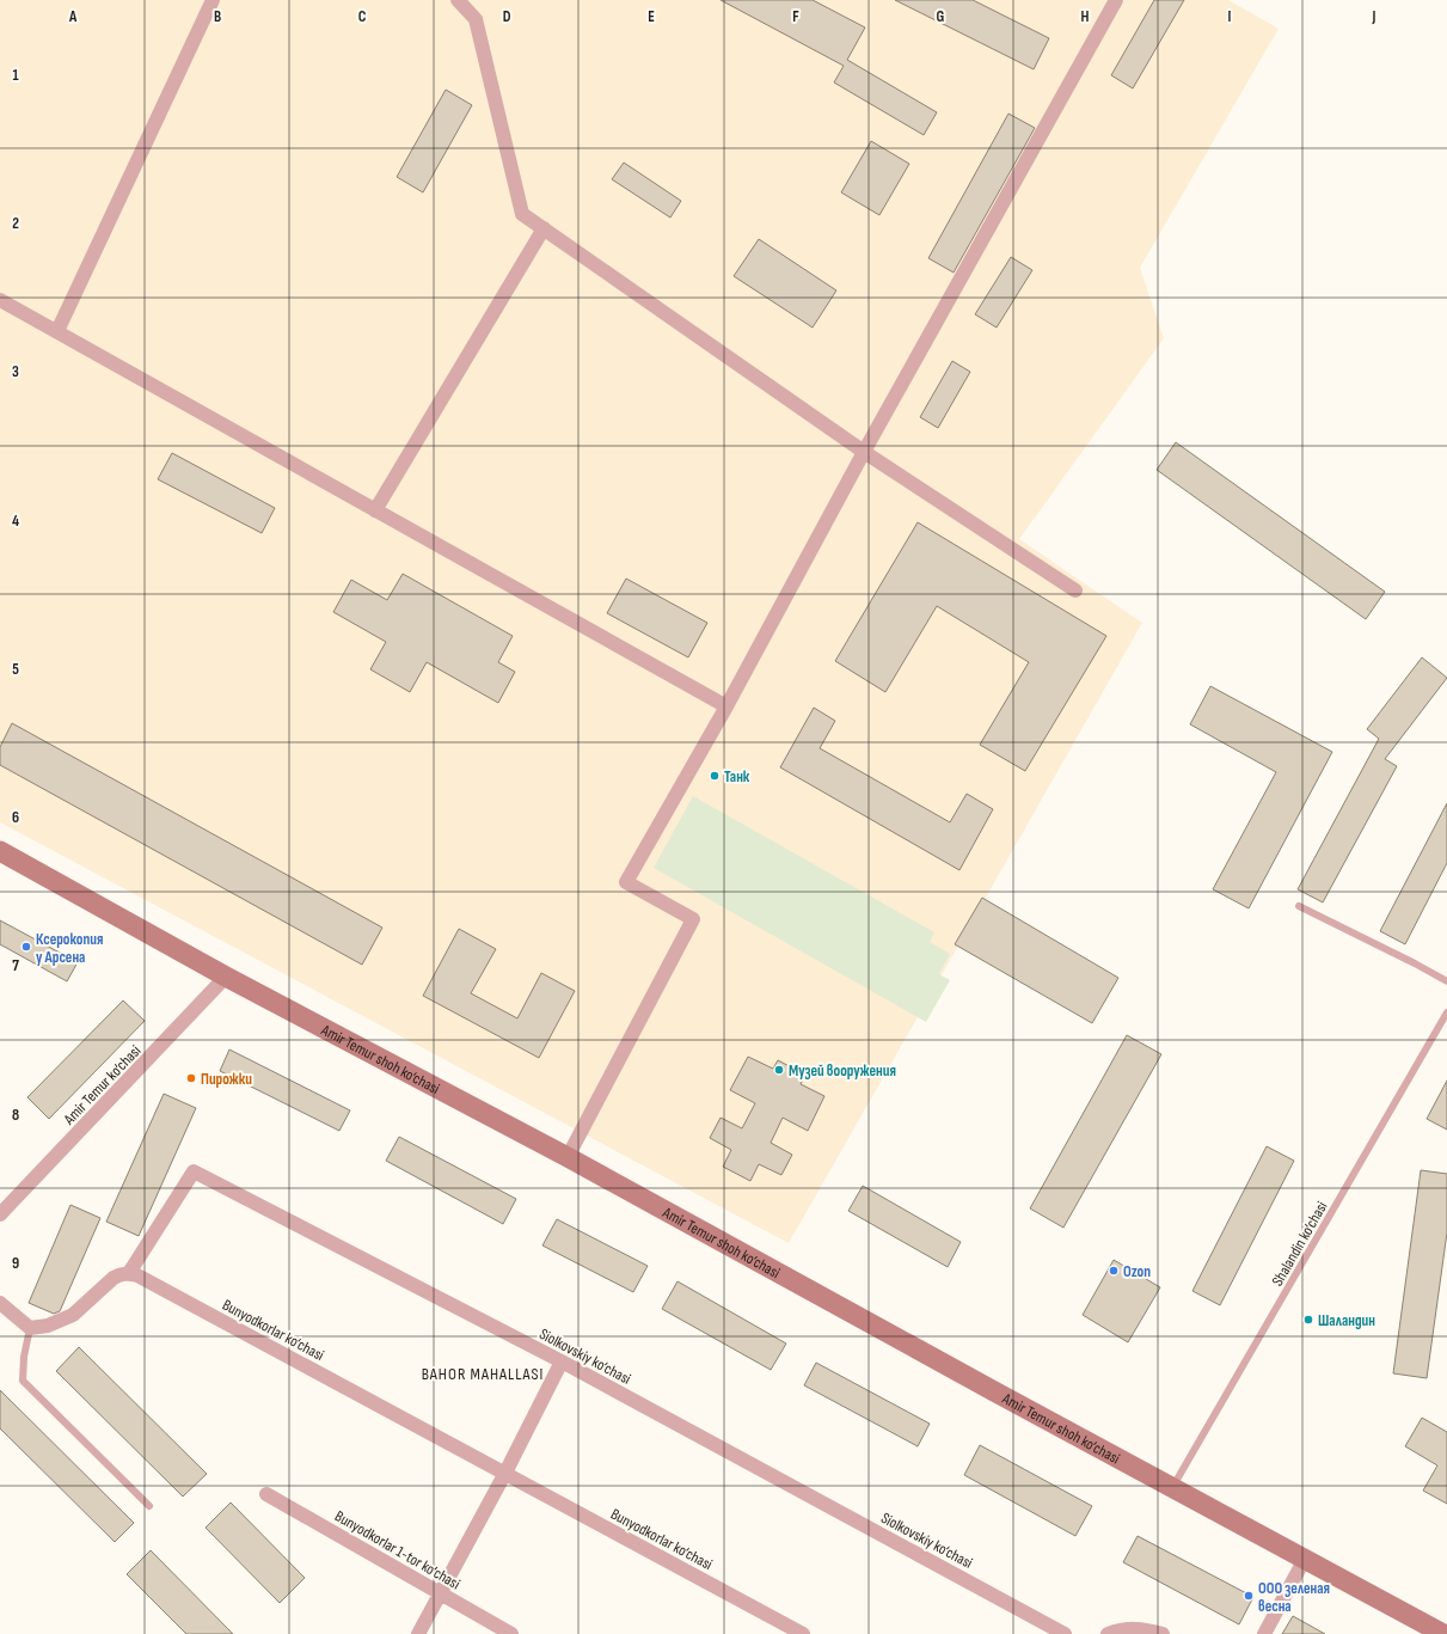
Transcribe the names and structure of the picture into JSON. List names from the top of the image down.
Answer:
{
  "streets": {
    "main road": ["Amir Temur shoh ko‘chasi"],
    "street": [
      "Amir Temur ko‘chasi",
      "Bunyodkorlar ko‘chasi",
      "Siolkovskiy ko‘chasi",
      "Bunyodkorlar 1-tor ko‘chasi"
    ],
    "lane": ["Shalandin ko‘chasi"]
  },
  "crossings": [
    ["Amir Temur shoh ko‘chasi", "Amir Temur ko‘chasi"],
    ["Amir Temur shoh ko‘chasi", "Shalandin ko‘chasi"],
    ["Bunyodkorlar ko‘chasi", "Siolkovskiy ko‘chasi"]
  ],
  "districts": ["BAHOR MAHALLASI"],
  "places": [
    "Танк",
    "Ксерокопия у Арсена",
    "Музей вооружения",
    "Пирожки",
    "Ozon",
    "Шаландин",
    "ООО зеленая весна"
  ],
  "grid": {
    "columns": [
      "A",
      "B",
      "C",
      "D",
      "E",
      "F",
      "G",
      "H",
      "I",
      "J"
    ],
    "rows": [
      "1",
      "2",
      "3",
      "4",
      "5",
      "6",
      "7",
      "8",
      "9"
    ]
  }
}
